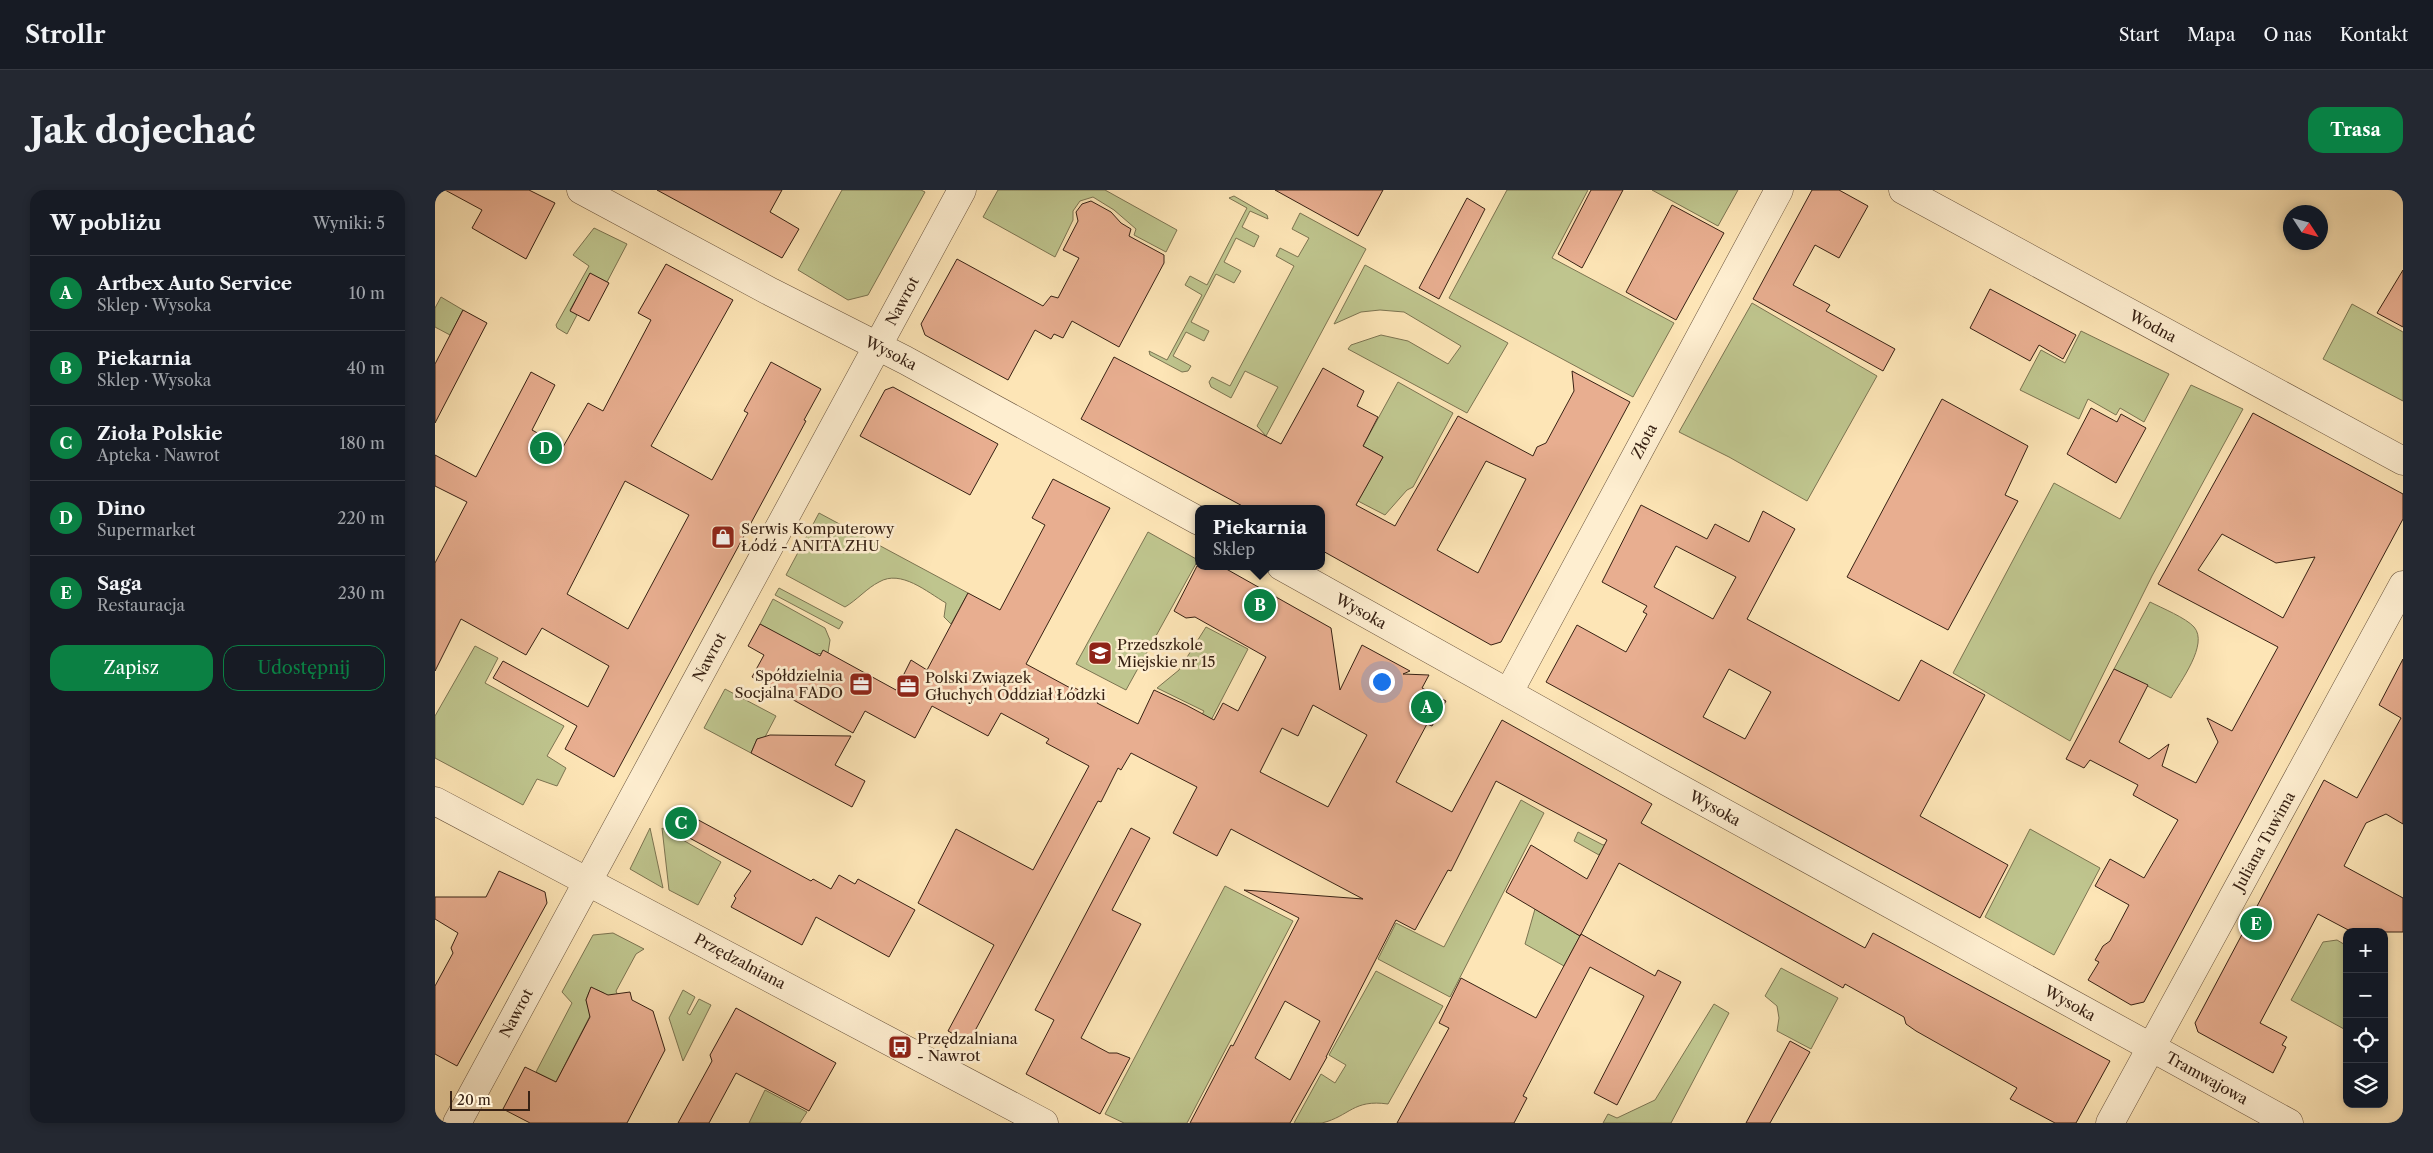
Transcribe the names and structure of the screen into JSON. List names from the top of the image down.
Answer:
{
  "streets": {
    "street": [
      "Nawrot",
      "Wodna",
      "Wysoka",
      "Złota",
      "Juliana Tuwima",
      "Przędzalniana",
      "Tramwajowa"
    ]
  },
  "crossings": [
    ["Nawrot", "Wysoka"],
    ["Nawrot", "Przędzalniana"],
    ["Wysoka", "Złota"],
    ["Wysoka", "Juliana Tuwima"],
    ["Wysoka", "Tramwajowa"],
    ["Juliana Tuwima", "Tramwajowa"]
  ],
  "places": {
    "shop": ["Serwis Komputerowy Łódź - ANITA ZHU"],
    "school or university": ["Przedszkole Miejskie nr 15"],
    "office": ["Spółdzielnia Socjalna FADO", "Polski Związek Głuchych Oddział Łódzki"],
    "bus stop": ["Przędzalniana - Nawrot"]
  },
  "scale_bar": "20 m",
  "north": "bottom right",
  "page": {
    "header": "Strollr",
    "nav": [
      "Start",
      "Mapa",
      "O nas",
      "Kontakt"
    ],
    "buttons": [
      "Trasa",
      ["Zapisz", "Udostępnij"]
    ],
    "title": "Jak dojechać",
    "heading": ["W pobliżu", "Wyniki: 5"],
    "list": [
      {
        "mark": "A",
        "name": "Artbex Auto Service",
        "note": "Sklep · Wysoka",
        "value": "10 m"
      },
      {
        "mark": "B",
        "name": "Piekarnia",
        "note": "Sklep · Wysoka",
        "value": "40 m"
      },
      {
        "mark": "C",
        "name": "Zioła Polskie",
        "note": "Apteka · Nawrot",
        "value": "180 m"
      },
      {
        "mark": "D",
        "name": "Dino",
        "note": "Supermarket",
        "value": "220 m"
      },
      {
        "mark": "E",
        "name": "Saga",
        "note": "Restauracja",
        "value": "230 m"
      }
    ],
    "pins": [
      "D",
      "B",
      "A",
      "C",
      "E"
    ],
    "popup": ["Piekarnia", "Sklep"],
    "map_buttons": ["+", "−"],
    "scale": "20 m"
  }
}
